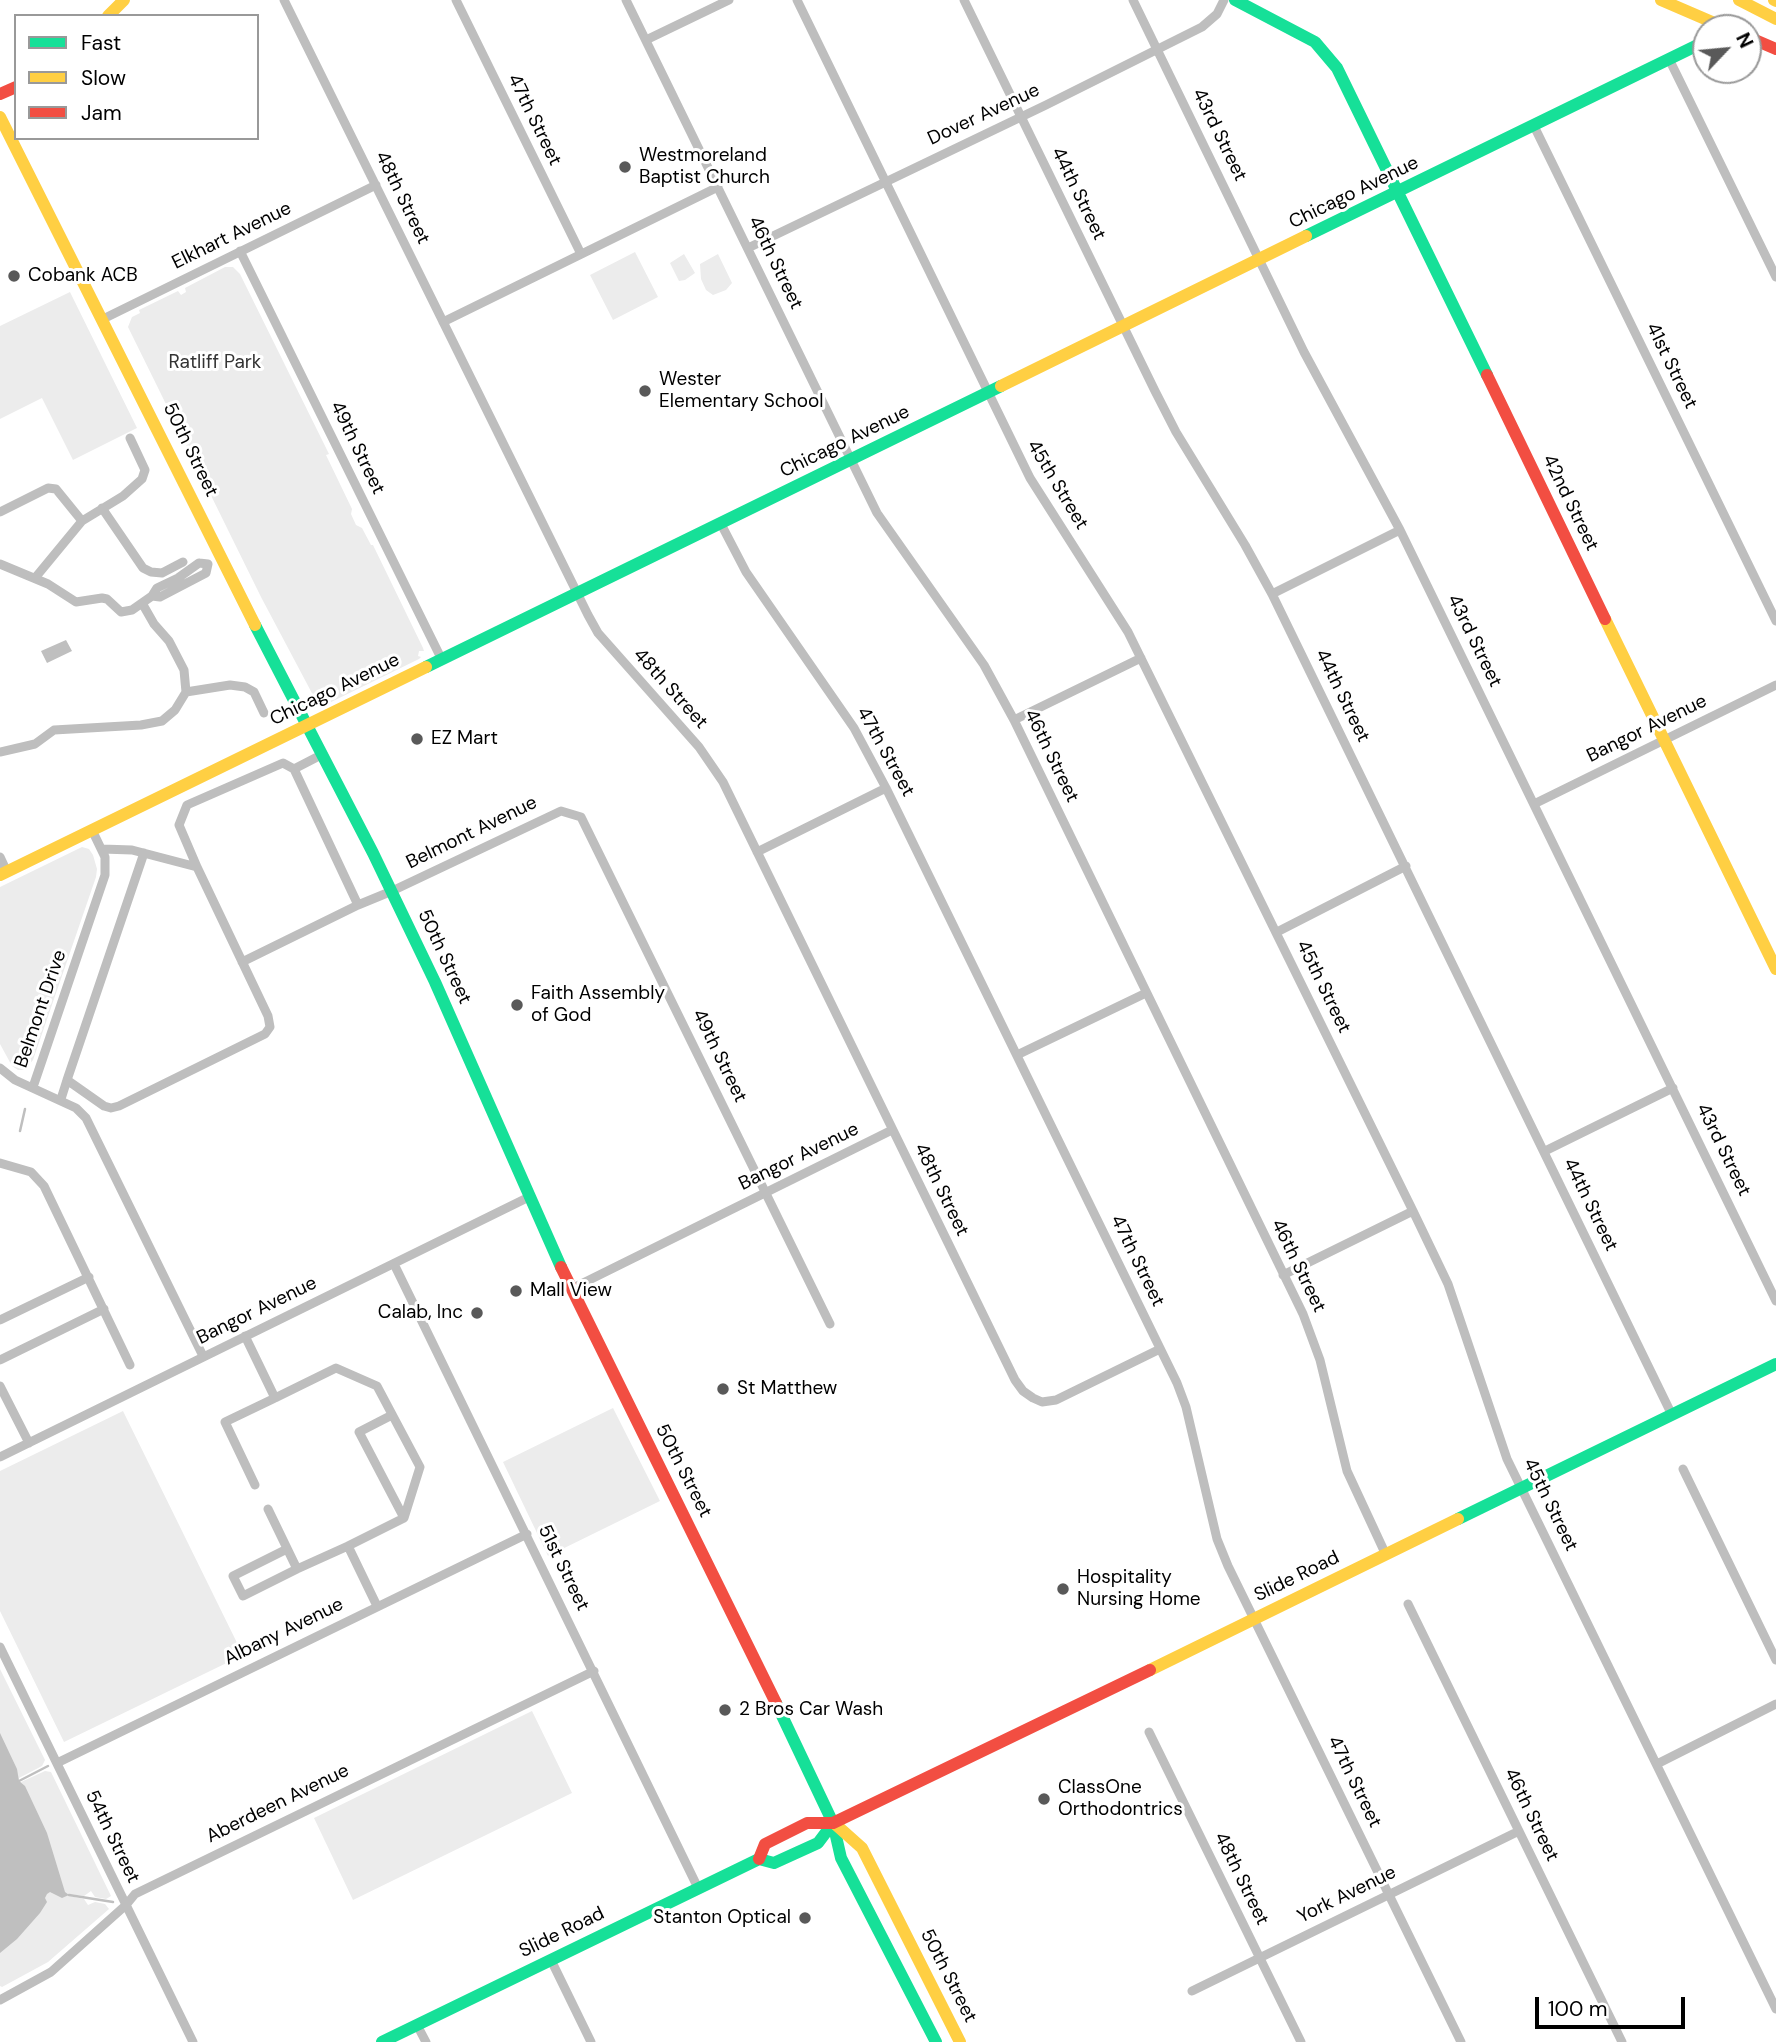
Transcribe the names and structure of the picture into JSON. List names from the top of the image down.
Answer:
{
  "streets": {
    "main road": [
      "Chicago Avenue",
      "50th Street",
      "42nd Street",
      "Slide Road"
    ],
    "street": [
      "Dover Avenue",
      "47th Street",
      "43rd Street",
      "44th Street",
      "48th Street",
      "Elkhart Avenue",
      "46th Street",
      "41st Street",
      "49th Street",
      "45th Street",
      "Bangor Avenue",
      "Belmont Avenue",
      "Belmont Drive",
      "51st Street",
      "Albany Avenue",
      "Aberdeen Avenue",
      "54th Street",
      "York Avenue"
    ]
  },
  "crossings": [
    ["Dover Avenue", "43rd Street"],
    ["Dover Avenue", "44th Street"],
    ["Dover Avenue", "46th Street"],
    ["Dover Avenue", "45th Street"],
    ["47th Street", "Chicago Avenue"],
    ["47th Street", "48th Street"],
    ["47th Street", "Slide Road"],
    ["47th Street", "York Avenue"],
    ["43rd Street", "Chicago Avenue"],
    ["43rd Street", "Bangor Avenue"],
    ["Chicago Avenue", "44th Street"],
    ["Chicago Avenue", "48th Street"],
    ["Chicago Avenue", "46th Street"],
    ["Chicago Avenue", "41st Street"],
    ["Chicago Avenue", "49th Street"],
    ["Chicago Avenue", "50th Street"],
    ["Chicago Avenue", "45th Street"],
    ["Chicago Avenue", "42nd Street"],
    ["Chicago Avenue", "Belmont Drive"],
    ["44th Street", "Slide Road"],
    ["48th Street", "Elkhart Avenue"],
    ["48th Street", "Bangor Avenue"],
    ["48th Street", "York Avenue"],
    ["Elkhart Avenue", "49th Street"],
    ["Elkhart Avenue", "50th Street"],
    ["46th Street", "Slide Road"],
    ["46th Street", "York Avenue"],
    ["49th Street", "Bangor Avenue"],
    ["49th Street", "Belmont Avenue"],
    ["50th Street", "Bangor Avenue"],
    ["50th Street", "Belmont Avenue"],
    ["50th Street", "Slide Road"],
    ["45th Street", "Slide Road"],
    ["42nd Street", "Bangor Avenue"],
    ["Bangor Avenue", "Belmont Drive"],
    ["Bangor Avenue", "51st Street"],
    ["51st Street", "Slide Road"],
    ["51st Street", "Albany Avenue"],
    ["51st Street", "Aberdeen Avenue"],
    ["Albany Avenue", "54th Street"],
    ["Aberdeen Avenue", "54th Street"]
  ],
  "parks": ["Ratliff Park"],
  "places": [
    "Westmoreland Baptist Church",
    "Cobank ACB",
    "Wester Elementary School",
    "EZ Mart",
    "Faith Assembly of God",
    "Mall View",
    "Calab, Inc",
    "St Matthew",
    "Hospitality Nursing Home",
    "2 Bros Car Wash",
    "ClassOne Orthodontrics",
    "Stanton Optical"
  ],
  "legend": ["Fast", "Slow", "Jam"],
  "scale_bar": "100 m",
  "north": "top right"
}
